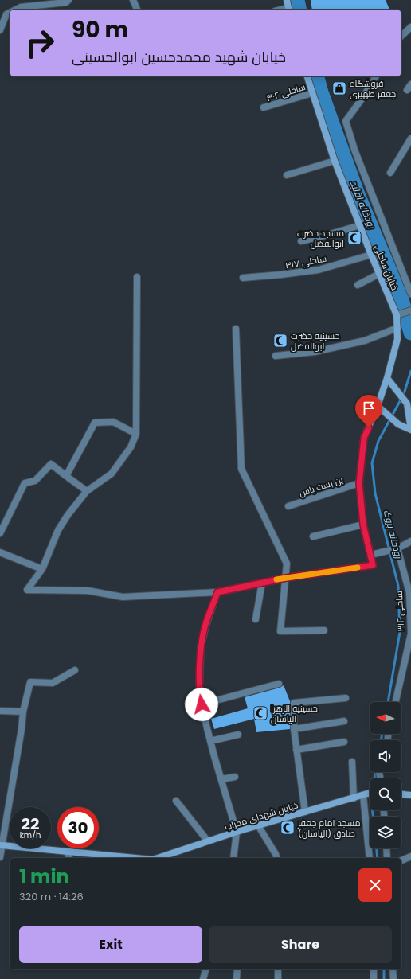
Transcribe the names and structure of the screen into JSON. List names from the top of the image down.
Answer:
{
  "streets": {
    "street": [
      "ساحلی ۳۰۲",
      "ساحلی ۳۱۷",
      "خیابان ساحلی",
      "بن بست یاس",
      "ساحلی ۳۱۲",
      "خیابان شهدای محراب"
    ]
  },
  "crossings": [
    ["ساحلی ۳۰۲", "خیابان ساحلی"],
    ["ساحلی ۳۱۷", "خیابان ساحلی"],
    ["خیابان ساحلی", "بن بست یاس"]
  ],
  "water": ["رودخانه اقلید", "رودخانه بروک"],
  "places": {
    "shop": ["فروشگاه جعفر ظهیری"],
    "mosque": [
      "مسجد حضرت ابوالفضل",
      "حسینیه حضرت ابوالفضل",
      "حسینیه الزهرا الیاسان",
      "مسجد امام جعفر صادق (الیاسان)"
    ]
  },
  "north": "left",
  "page": {
    "turn": ["90 m", "خیابان شهید محمدحسین ابوالحسینی"],
    "speed": "22 km/h",
    "limit": "30",
    "heading": ["1 min", "320 m · 14:26"],
    "buttons": ["Exit", "Share"]
  }
}
